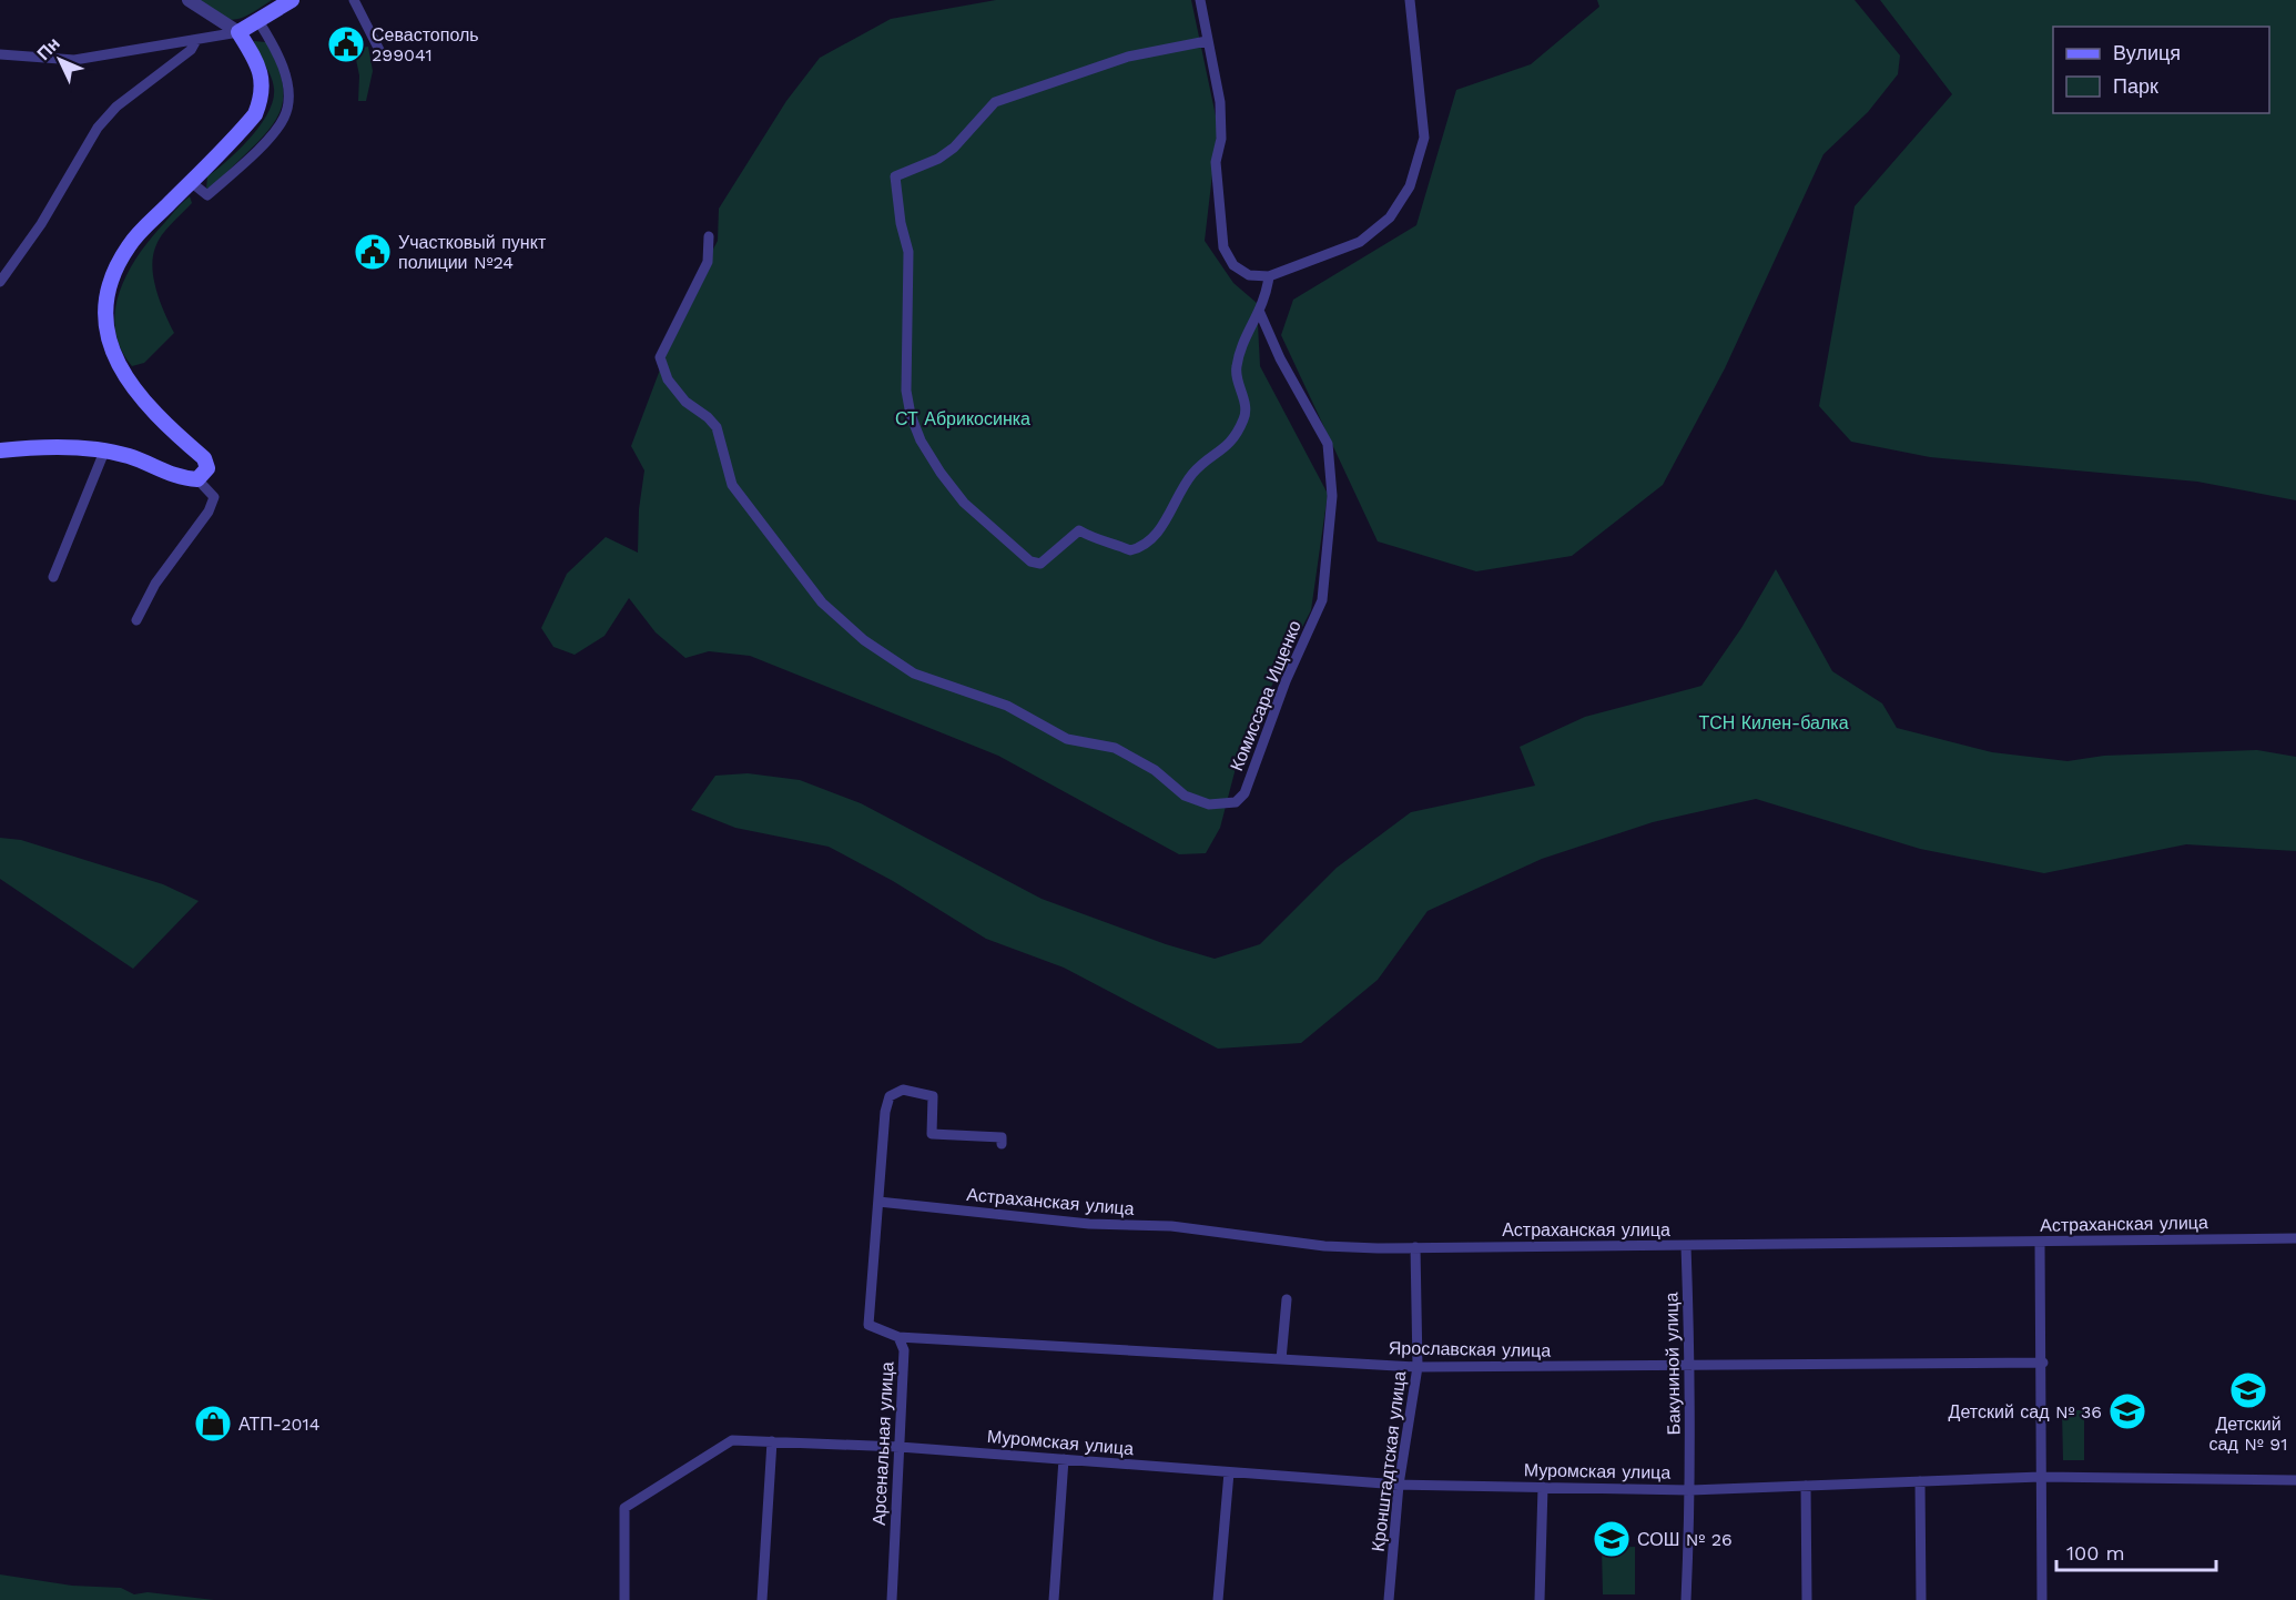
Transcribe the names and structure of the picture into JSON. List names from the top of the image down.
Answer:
{
  "streets": {
    "street": [
      "Комиссара Ищенко",
      "Астраханская улица",
      "Ярославская улица",
      "Бакуниной улица",
      "Муромская улица",
      "Арсенальная улица",
      "Кронштадтская улица"
    ]
  },
  "crossings": [
    ["Астраханская улица", "Бакуниной улица"],
    ["Астраханская улица", "Арсенальная улица"],
    ["Астраханская улица", "Кронштадтская улица"],
    ["Ярославская улица", "Бакуниной улица"],
    ["Ярославская улица", "Арсенальная улица"],
    ["Ярославская улица", "Кронштадтская улица"],
    ["Бакуниной улица", "Муромская улица"],
    ["Муромская улица", "Арсенальная улица"],
    ["Муромская улица", "Кронштадтская улица"]
  ],
  "parks": ["СТ Абрикосинка", "ТСН Килен-балка"],
  "places": {
    "public building": ["Севастополь 299041", "Участковый пункт полиции №24"],
    "school or university": ["Детский сад № 91", "Детский сад № 36", "СОШ № 26"],
    "shop": ["АТП-2014"]
  },
  "legend": ["Вулиця", "Парк"],
  "scale_bar": "100 m",
  "north": "top left"
}
